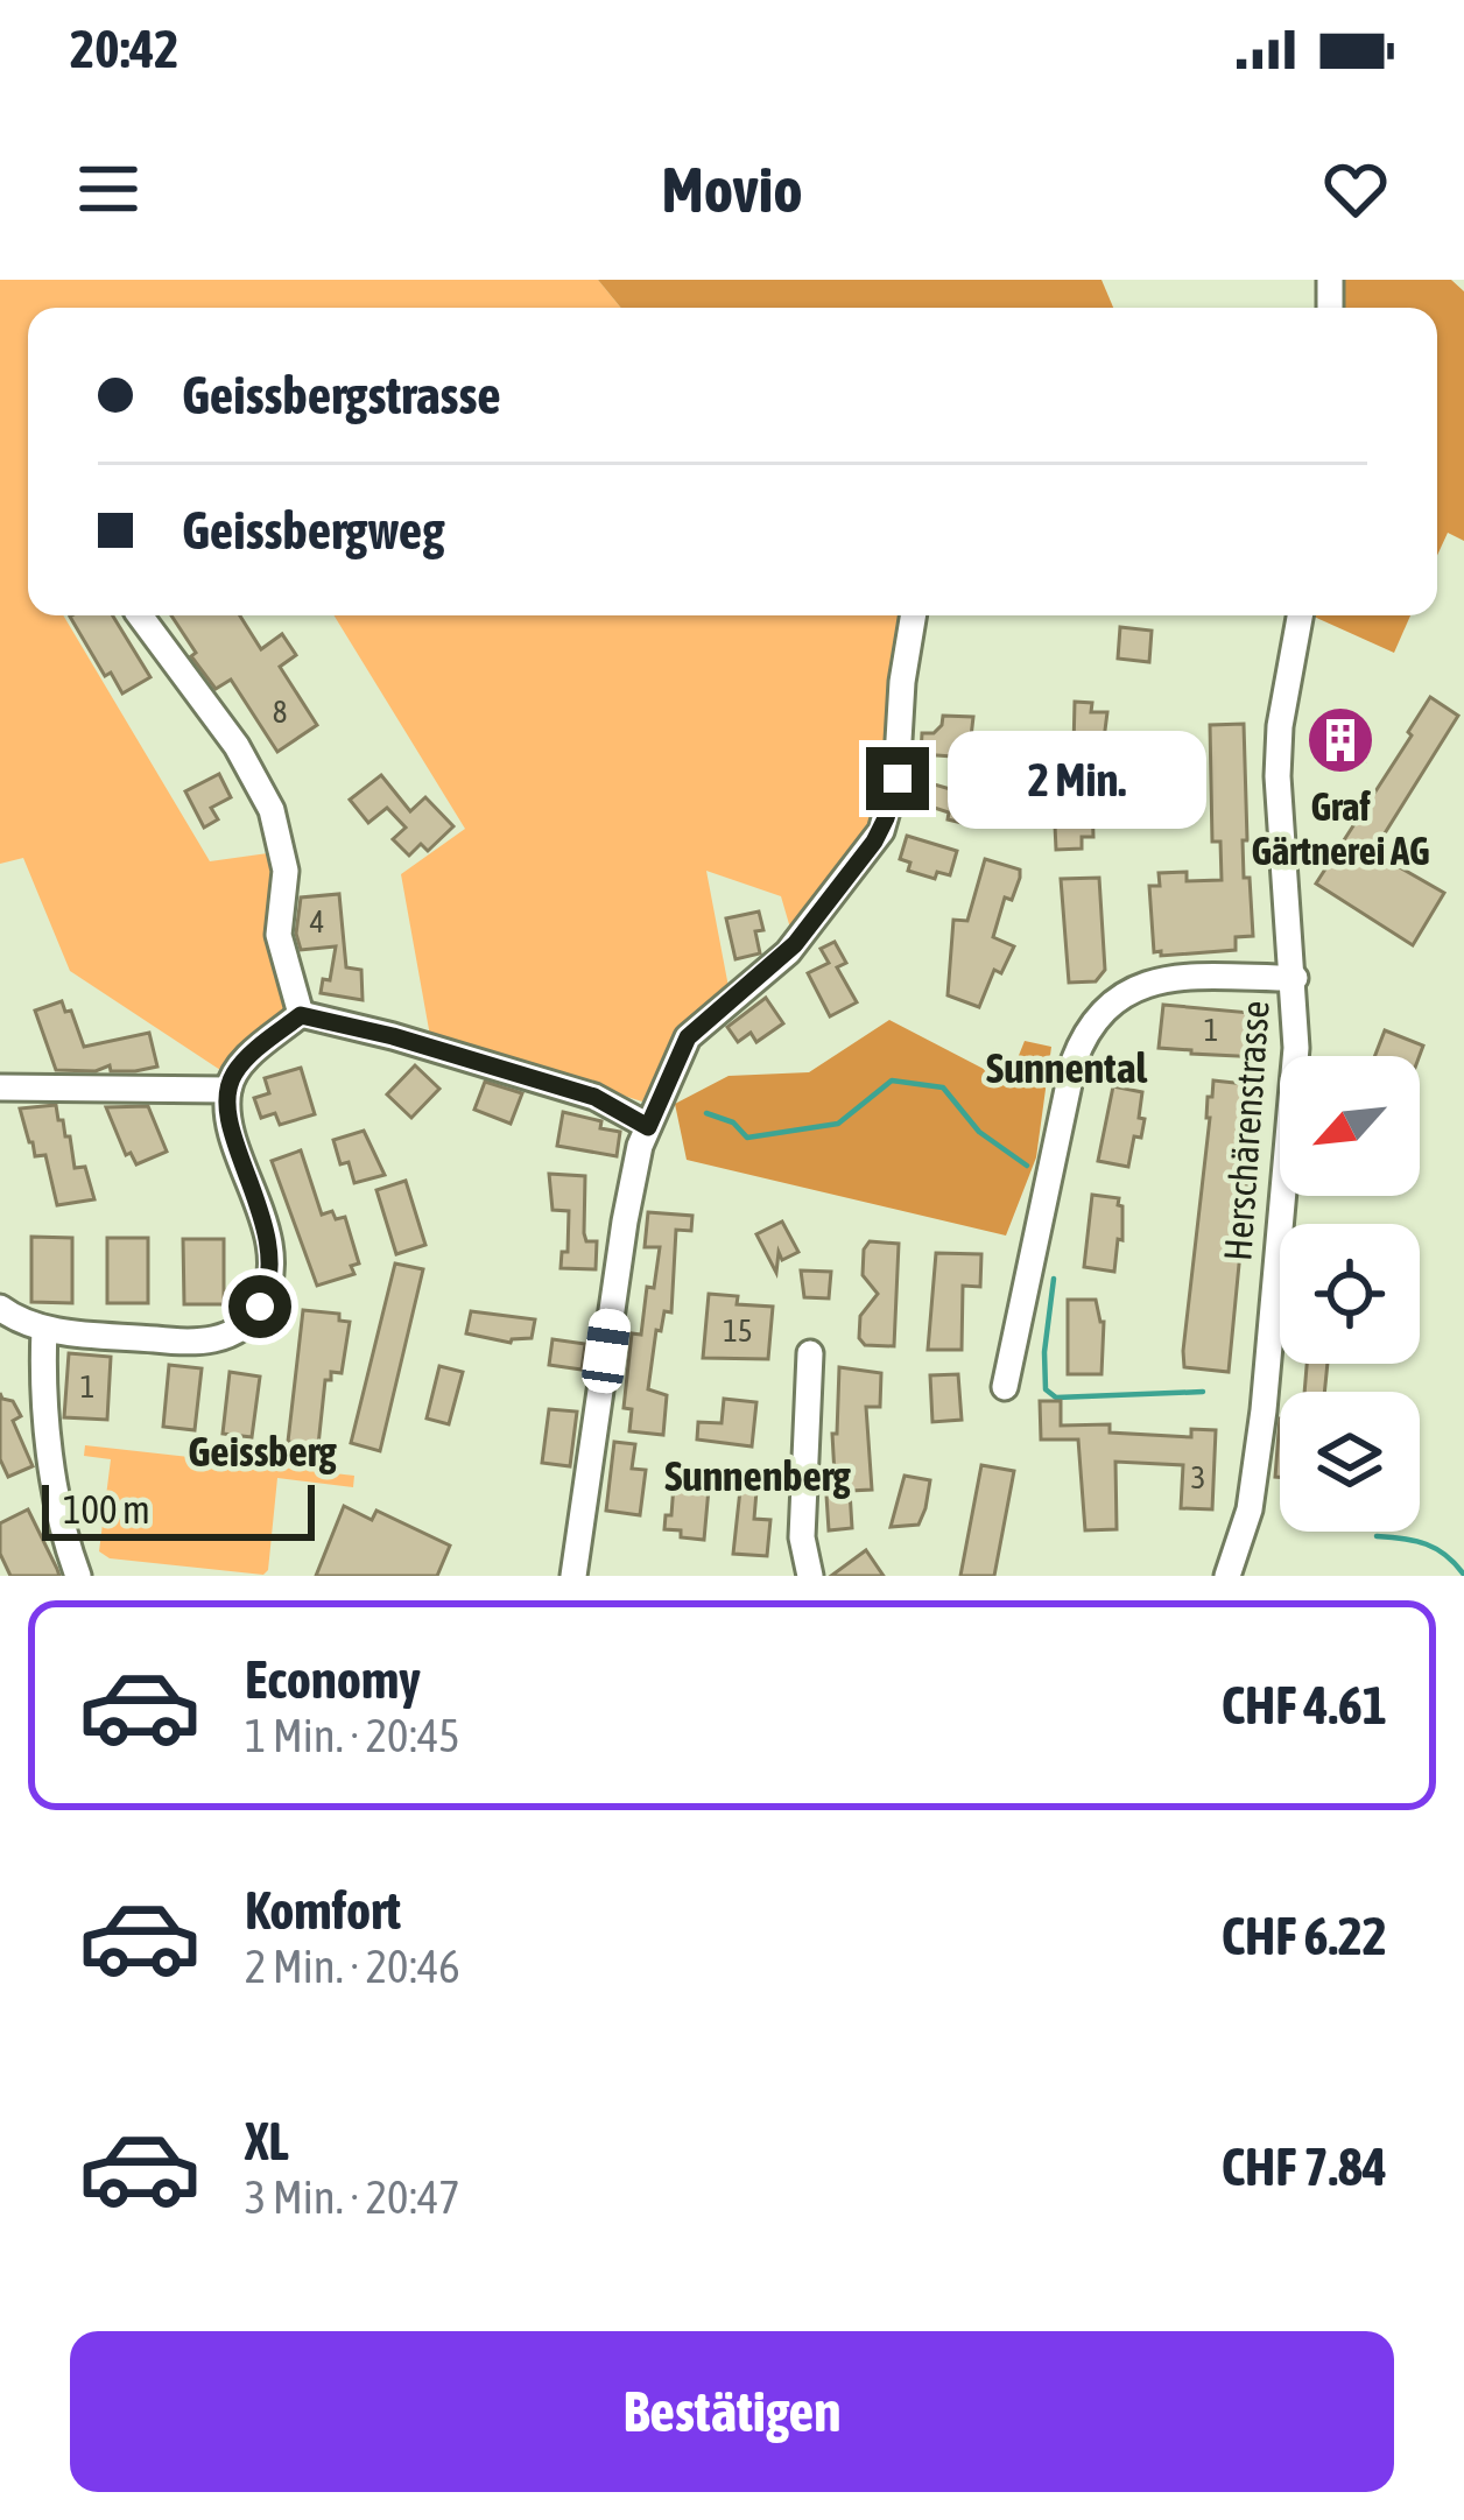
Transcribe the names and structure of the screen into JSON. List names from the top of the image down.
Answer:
{
  "streets": {
    "street": ["Herschärenstrasse"]
  },
  "districts": ["Sunnental", "Geissberg", "Sunnenberg"],
  "places": {
    "building": ["Graf Gärtnerei AG"]
  },
  "house_numbers": [
    "8",
    "4",
    "1",
    "15",
    "1",
    "3"
  ],
  "scale_bar": "100 m",
  "north": "bottom left",
  "page": {
    "status": "20:42",
    "header": "Movio",
    "banner": ["Geissbergstrasse", "Geissbergweg"],
    "bubble": "2 Min.",
    "scale": "100 m",
    "list": [
      {
        "name": "Economy",
        "note": "1 Min. · 20:45",
        "value": "CHF 4.61"
      },
      {
        "name": "Komfort",
        "note": "2 Min. · 20:46",
        "value": "CHF 6.22"
      },
      {
        "name": "XL",
        "note": "3 Min. · 20:47",
        "value": "CHF 7.84"
      }
    ],
    "buttons": "Bestätigen"
  }
}
